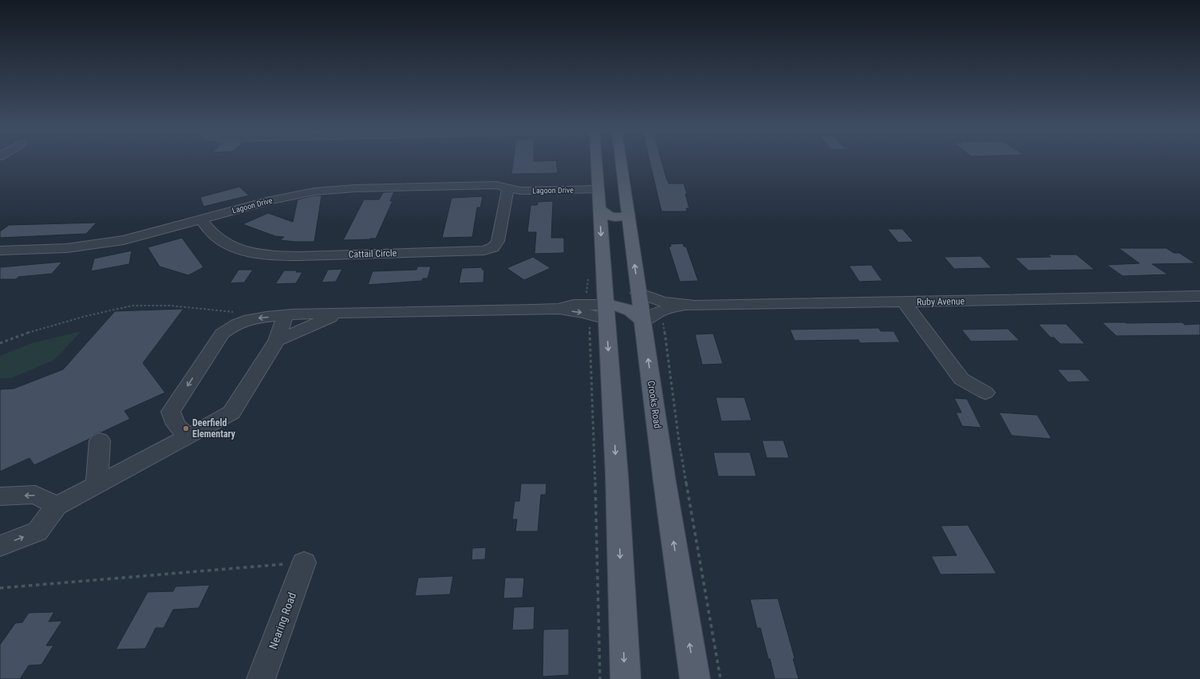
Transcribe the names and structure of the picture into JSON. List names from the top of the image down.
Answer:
{
  "streets": {
    "main road": ["Crooks Road"],
    "street": [
      "Lagoon Drive",
      "Cattail Circle",
      "Ruby Avenue",
      "Nearing Road"
    ]
  },
  "crossings": [
    ["Lagoon Drive", "Cattail Circle"],
    ["Ruby Avenue", "Crooks Road"]
  ],
  "places": ["Deerfield Elementary"]
}
